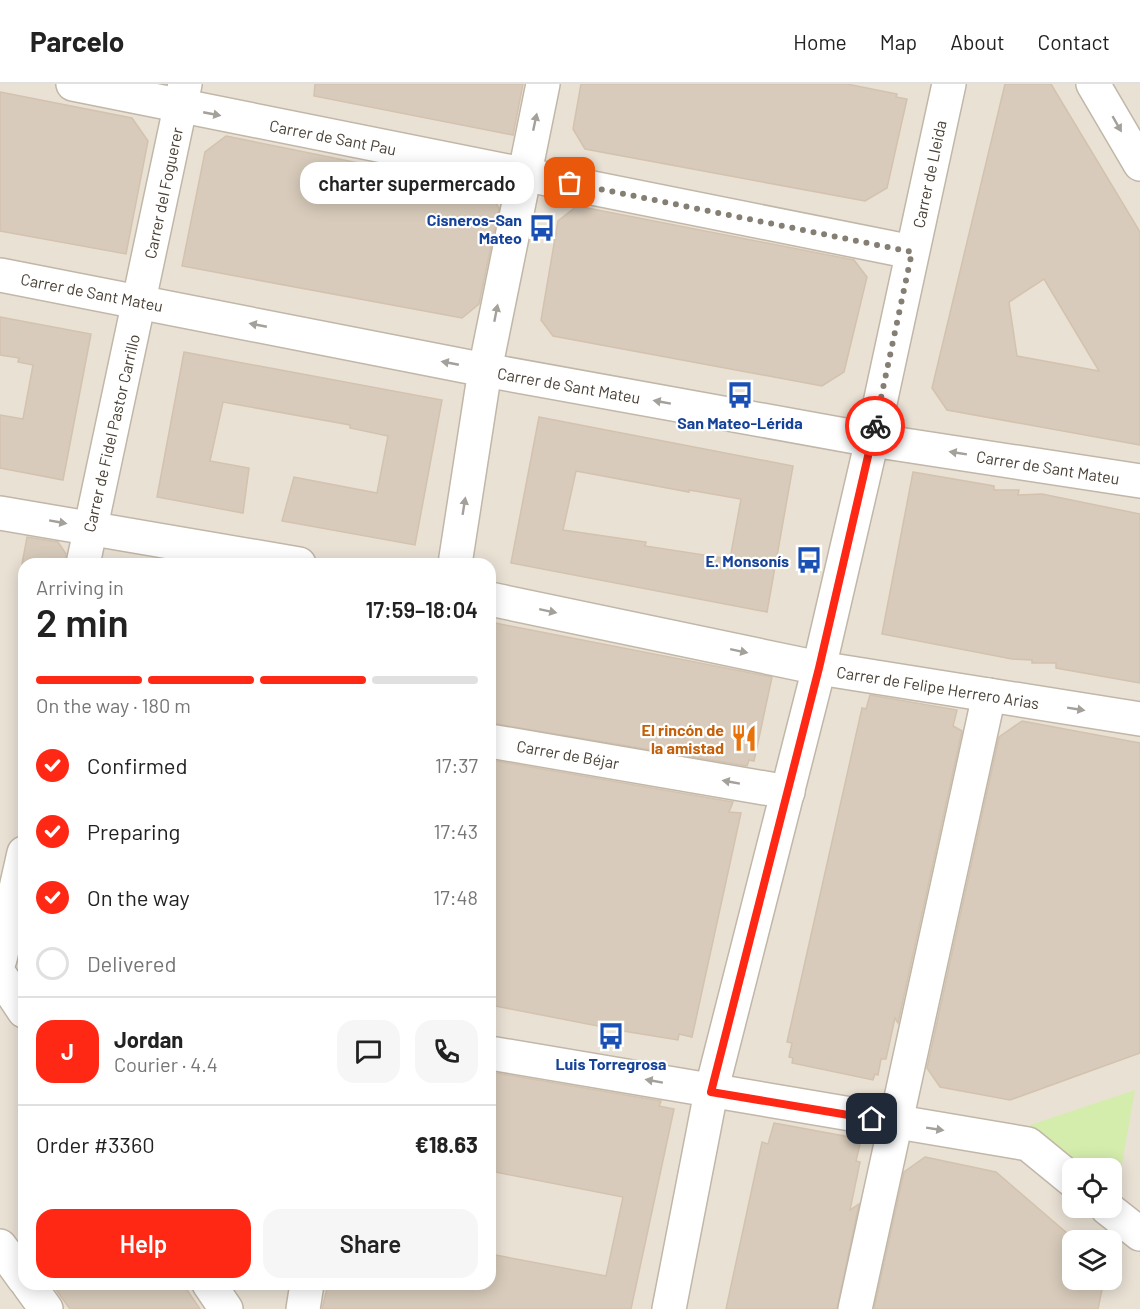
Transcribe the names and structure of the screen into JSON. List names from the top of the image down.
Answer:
{
  "streets": {
    "street": [
      "Carrer de Sant Pau",
      "Carrer de Lleida",
      "Carrer del Foguerer",
      "Carrer de Sant Mateu",
      "Carrer de Fidel Pastor Carrillo",
      "Carrer de Felipe Herrero Arias",
      "Carrer de Béjar"
    ]
  },
  "crossings": [
    ["Carrer de Sant Pau", "Carrer de Lleida"],
    ["Carrer de Sant Pau", "Carrer del Foguerer"],
    ["Carrer de Lleida", "Carrer de Sant Mateu"],
    ["Carrer de Lleida", "Carrer de Felipe Herrero Arias"],
    ["Carrer de Lleida", "Carrer de Béjar"],
    ["Carrer del Foguerer", "Carrer de Sant Mateu"],
    ["Carrer del Foguerer", "Carrer de Fidel Pastor Carrillo"],
    ["Carrer de Sant Mateu", "Carrer de Fidel Pastor Carrillo"]
  ],
  "one_way": [
    "Carrer de Sant Pau",
    "Carrer de Sant Mateu",
    "Carrer de Felipe Herrero Arias",
    "Carrer de Béjar"
  ],
  "places": {
    "other": ["charter supermercado"],
    "bus stop": [
      "Cisneros-San Mateo",
      "San Mateo-Lérida",
      "E. Monsonís",
      "Luis Torregrosa"
    ],
    "restaurant": ["El rincón de la amistad"]
  },
  "page": {
    "header": "Parcelo",
    "nav": [
      "Home",
      "Map",
      "About",
      "Contact"
    ],
    "bubble": "charter supermercado",
    "heading": ["2 min", "Arriving in", "17:59–18:04"],
    "panel": [
      "Jordan",
      "Courier · 4.4",
      "Order #3360",
      "€18.63"
    ],
    "bar": "On the way · 180 m",
    "list": [
      ["Confirmed", "17:37"],
      ["Preparing", "17:43"],
      ["On the way", "17:48"],
      "Delivered"
    ],
    "round": "J",
    "buttons": ["Help", "Share"]
  }
}
